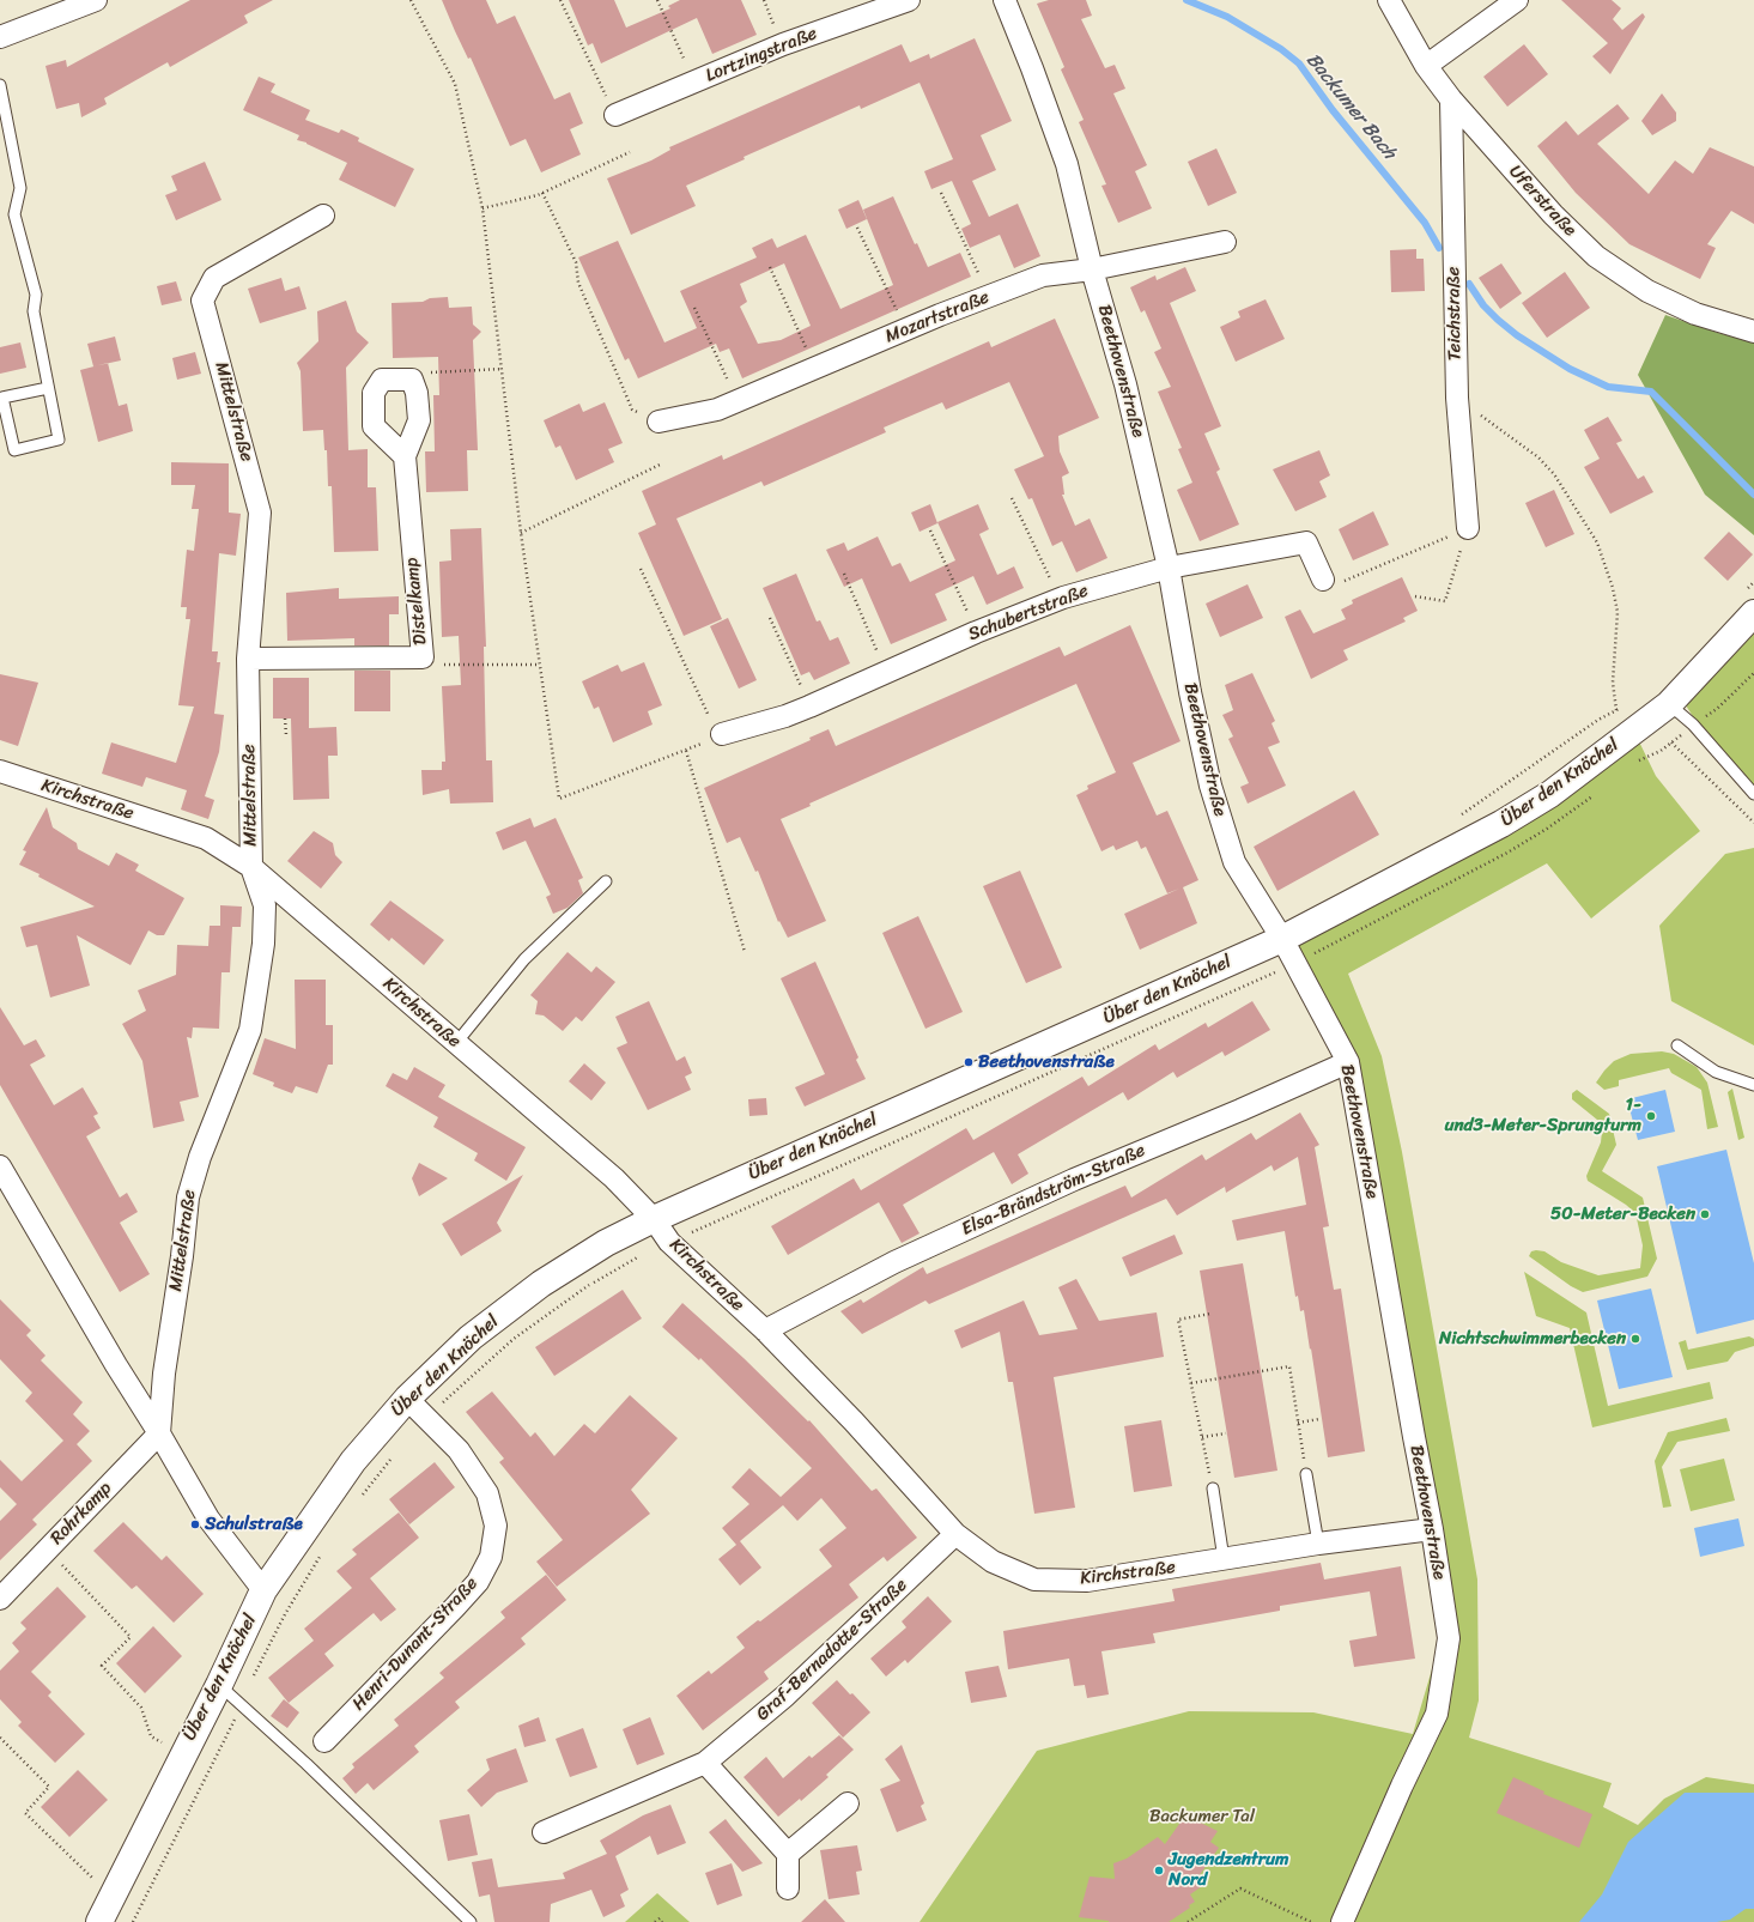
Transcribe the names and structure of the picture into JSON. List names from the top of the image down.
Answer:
{
  "streets": {
    "main road": ["Über den Knöchel"],
    "street": [
      "Lortzingstraße",
      "Uferstraße",
      "Teichstraße",
      "Mozartstraße",
      "Beethovenstraße",
      "Mittelstraße",
      "Distelkamp",
      "Schubertstraße",
      "Kirchstraße",
      "Elsa-Brändström-Straße",
      "Rohrkamp",
      "Henri-Dunant-Straße",
      "Graf-Bernadotte-Straße"
    ]
  },
  "crossings": [
    ["Uferstraße", "Teichstraße"],
    ["Mozartstraße", "Beethovenstraße"],
    ["Beethovenstraße", "Schubertstraße"],
    ["Beethovenstraße", "Über den Knöchel"],
    ["Beethovenstraße", "Kirchstraße"],
    ["Beethovenstraße", "Elsa-Brändström-Straße"],
    ["Mittelstraße", "Distelkamp"],
    ["Mittelstraße", "Kirchstraße"],
    ["Mittelstraße", "Rohrkamp"],
    ["Über den Knöchel", "Kirchstraße"],
    ["Über den Knöchel", "Henri-Dunant-Straße"],
    ["Kirchstraße", "Elsa-Brändström-Straße"],
    ["Kirchstraße", "Graf-Bernadotte-Straße"]
  ],
  "water": ["Backumer Bach"],
  "parks": ["Backumer Tal"],
  "places": [
    "Beethovenstraße",
    "1- und3-Meter-Sprungturm",
    "50-Meter-Becken",
    "Nichtschwimmerbecken",
    "Schulstraße",
    "Jugendzentrum Nord"
  ]
}
